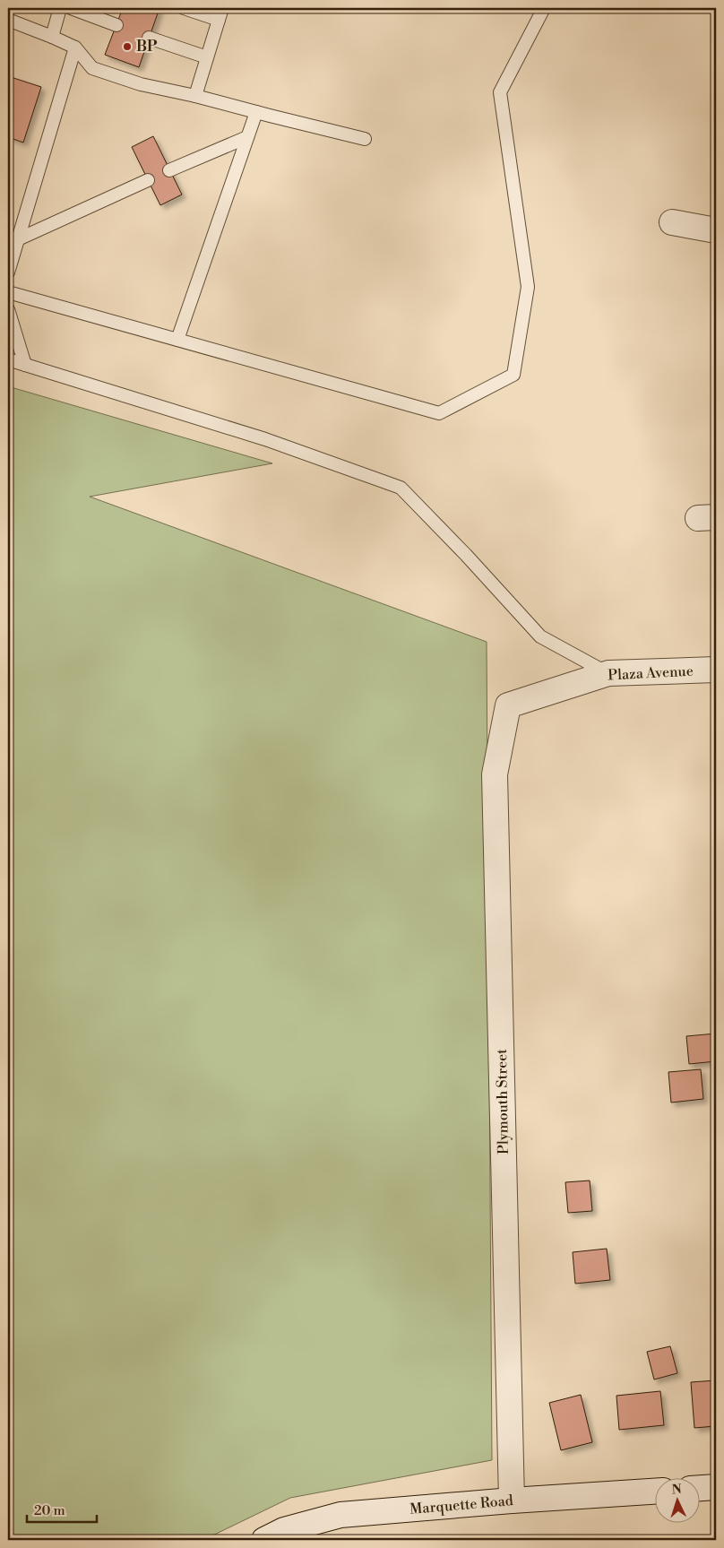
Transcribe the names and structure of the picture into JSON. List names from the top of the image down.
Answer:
{
  "streets": {
    "street": ["Plaza Avenue", "Plymouth Street", "Marquette Road"]
  },
  "crossings": [
    ["Plaza Avenue", "Plymouth Street"],
    ["Plymouth Street", "Marquette Road"]
  ],
  "places": ["BP"],
  "scale_bar": "20 m",
  "north": "top"
}
